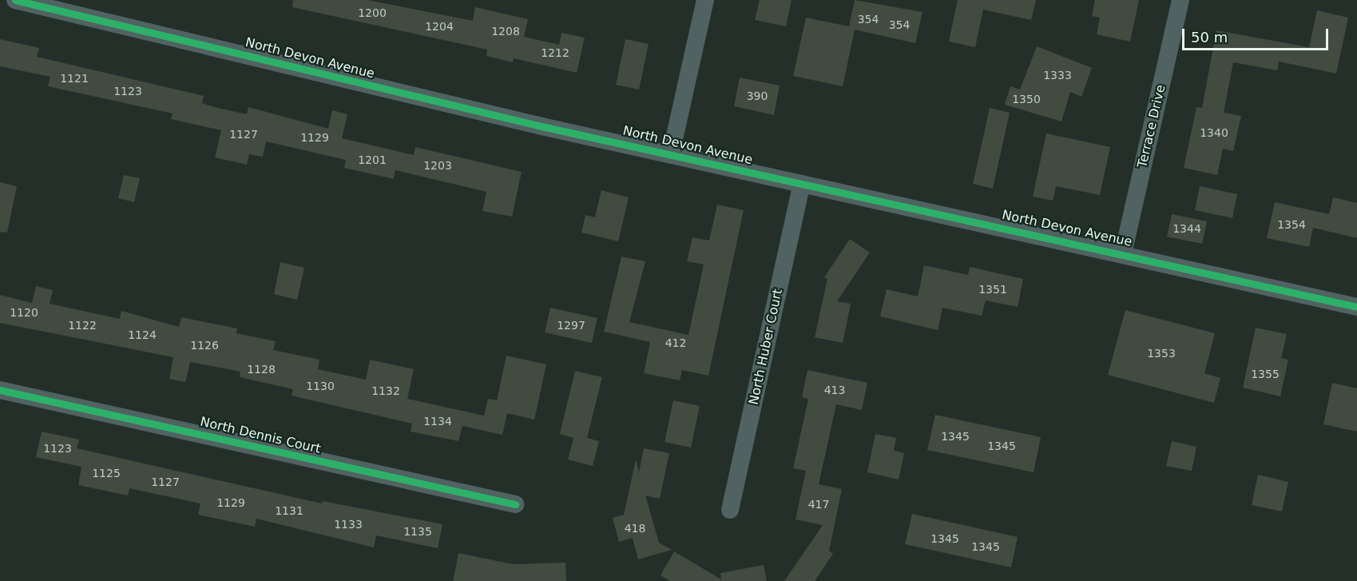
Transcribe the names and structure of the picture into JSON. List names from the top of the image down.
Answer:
{
  "streets": {
    "street": [
      "North Devon Avenue",
      "Terrace Drive",
      "North Huber Court",
      "North Dennis Court"
    ]
  },
  "crossings": [
    ["North Devon Avenue", "Terrace Drive"],
    ["North Devon Avenue", "North Huber Court"]
  ],
  "house_numbers": [
    "1200",
    "354",
    "354",
    "1204",
    "1208",
    "1212",
    "1333",
    "1121",
    "1123",
    "390",
    "1350",
    "1340",
    "1127",
    "1129",
    "1201",
    "1203",
    "1354",
    "1344",
    "1351",
    "1120",
    "1122",
    "1297",
    "1124",
    "412",
    "1126",
    "1353",
    "1128",
    "1355",
    "1130",
    "413",
    "1132",
    "1134",
    "1345",
    "1345",
    "1123",
    "1125",
    "1127",
    "1129",
    "417",
    "1131",
    "1133",
    "418",
    "1135",
    "1345",
    "1345"
  ],
  "scale_bar": "50 m"
}
